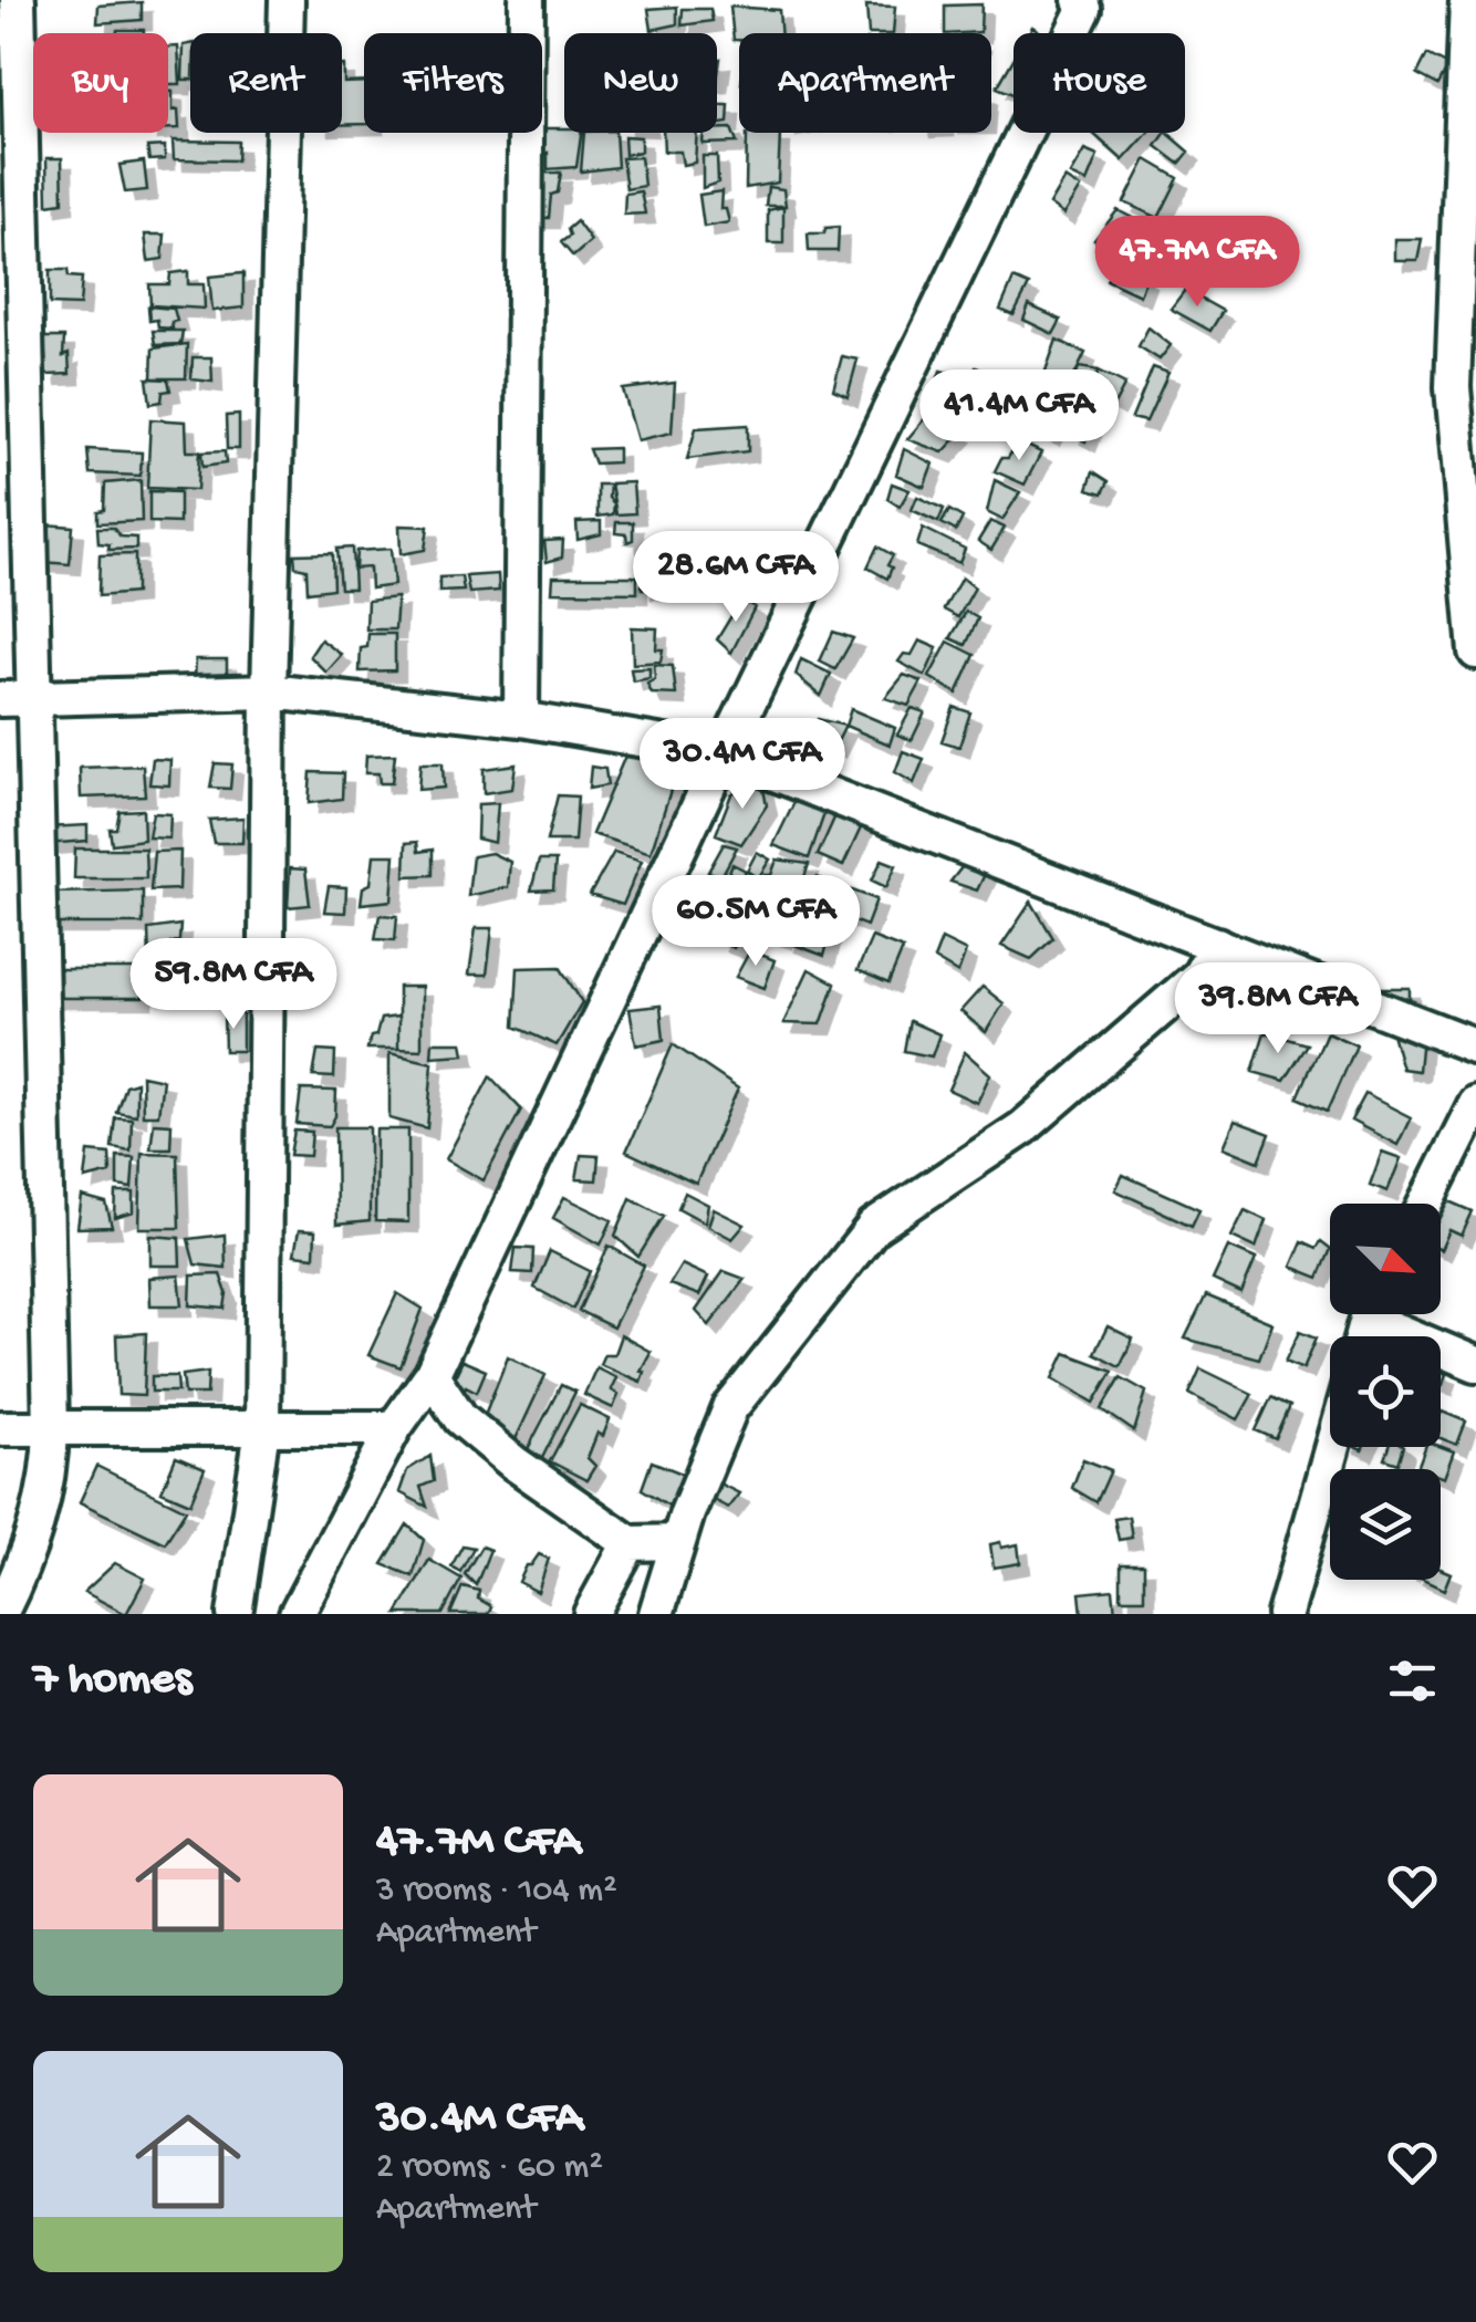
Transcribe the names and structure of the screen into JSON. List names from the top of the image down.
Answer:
{
  "north": "bottom right",
  "page": {
    "chip": [
      "Buy",
      "Rent",
      "Filters",
      "New",
      "Apartment",
      "House"
    ],
    "price": [
      "47.7M CFA",
      "41.4M CFA",
      "28.6M CFA",
      "30.4M CFA",
      "60.5M CFA",
      "59.8M CFA",
      "39.8M CFA"
    ],
    "heading": "7 homes",
    "list": [
      {
        "name": "47.7M CFA",
        "note": "3 rooms · 104 m² · Apartment"
      },
      {
        "name": "30.4M CFA",
        "note": "2 rooms · 60 m² · Apartment"
      }
    ]
  }
}
